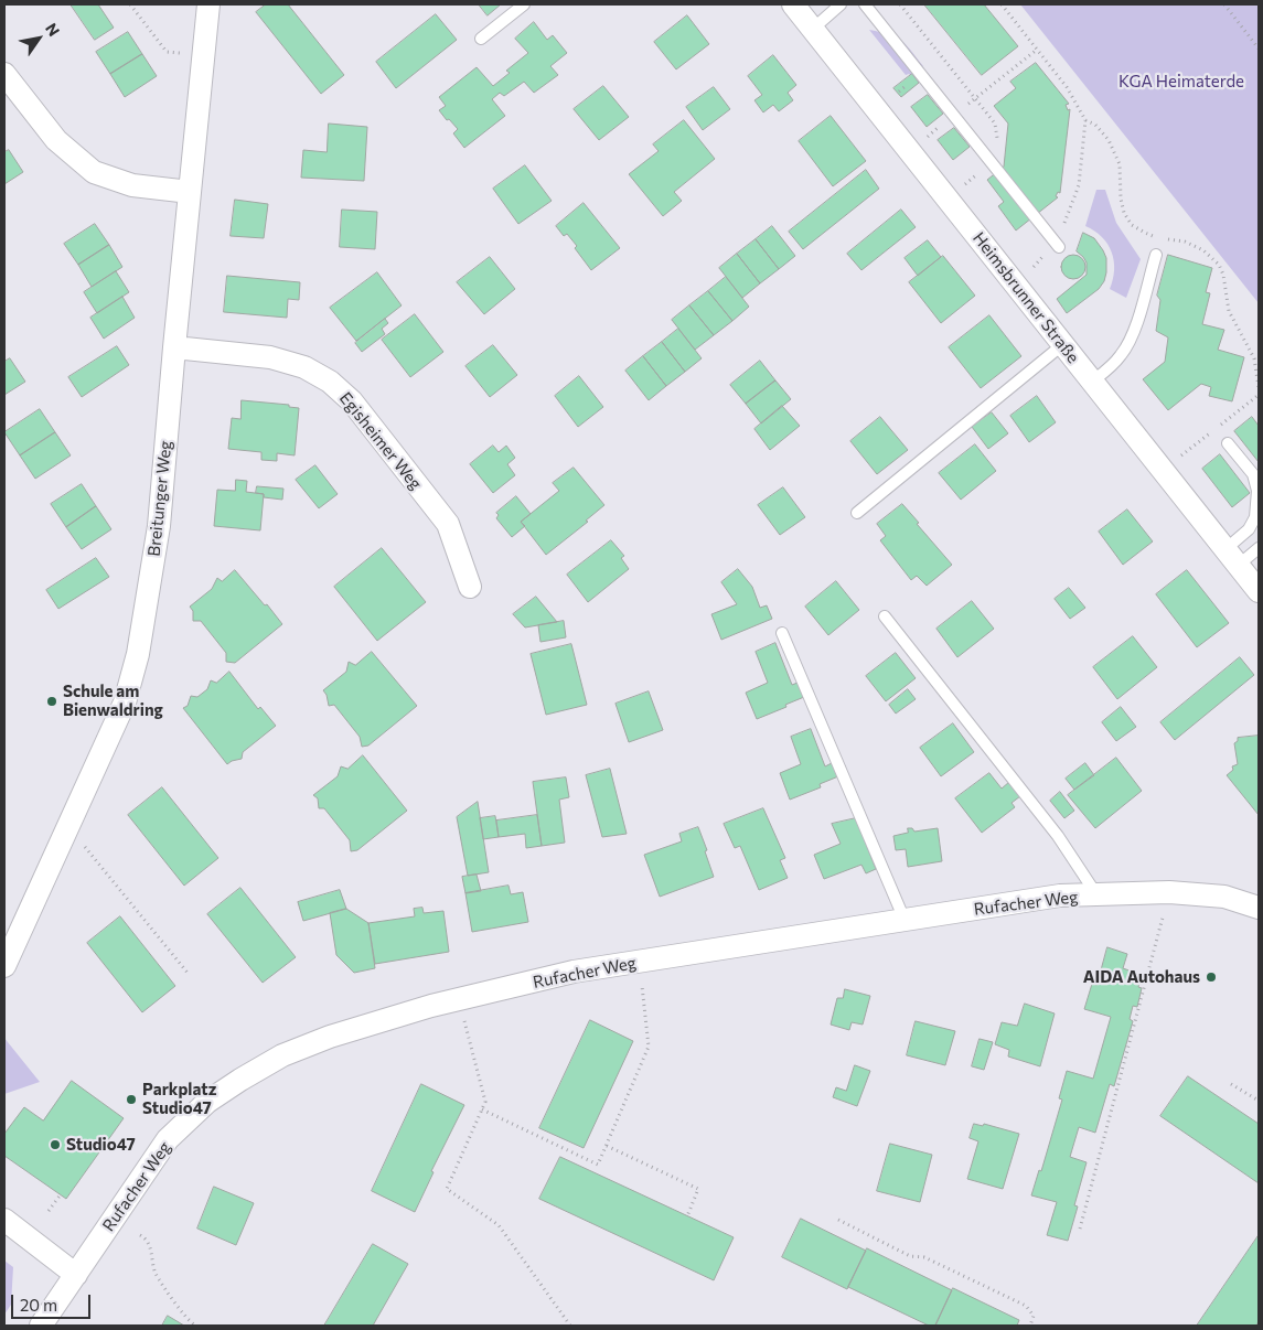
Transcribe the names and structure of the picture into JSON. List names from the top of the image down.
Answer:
{
  "streets": {
    "street": [
      "Heimsbrunner Straße",
      "Egisheimer Weg",
      "Breitunger Weg",
      "Rufacher Weg"
    ]
  },
  "crossings": [
    ["Egisheimer Weg", "Breitunger Weg"]
  ],
  "parks": ["KGA Heimaterde"],
  "places": [
    "Schule am Bienwaldring",
    "AIDA Autohaus",
    "Parkplatz Studio47",
    "Studio47"
  ],
  "scale_bar": "20 m",
  "north": "top right"
}
